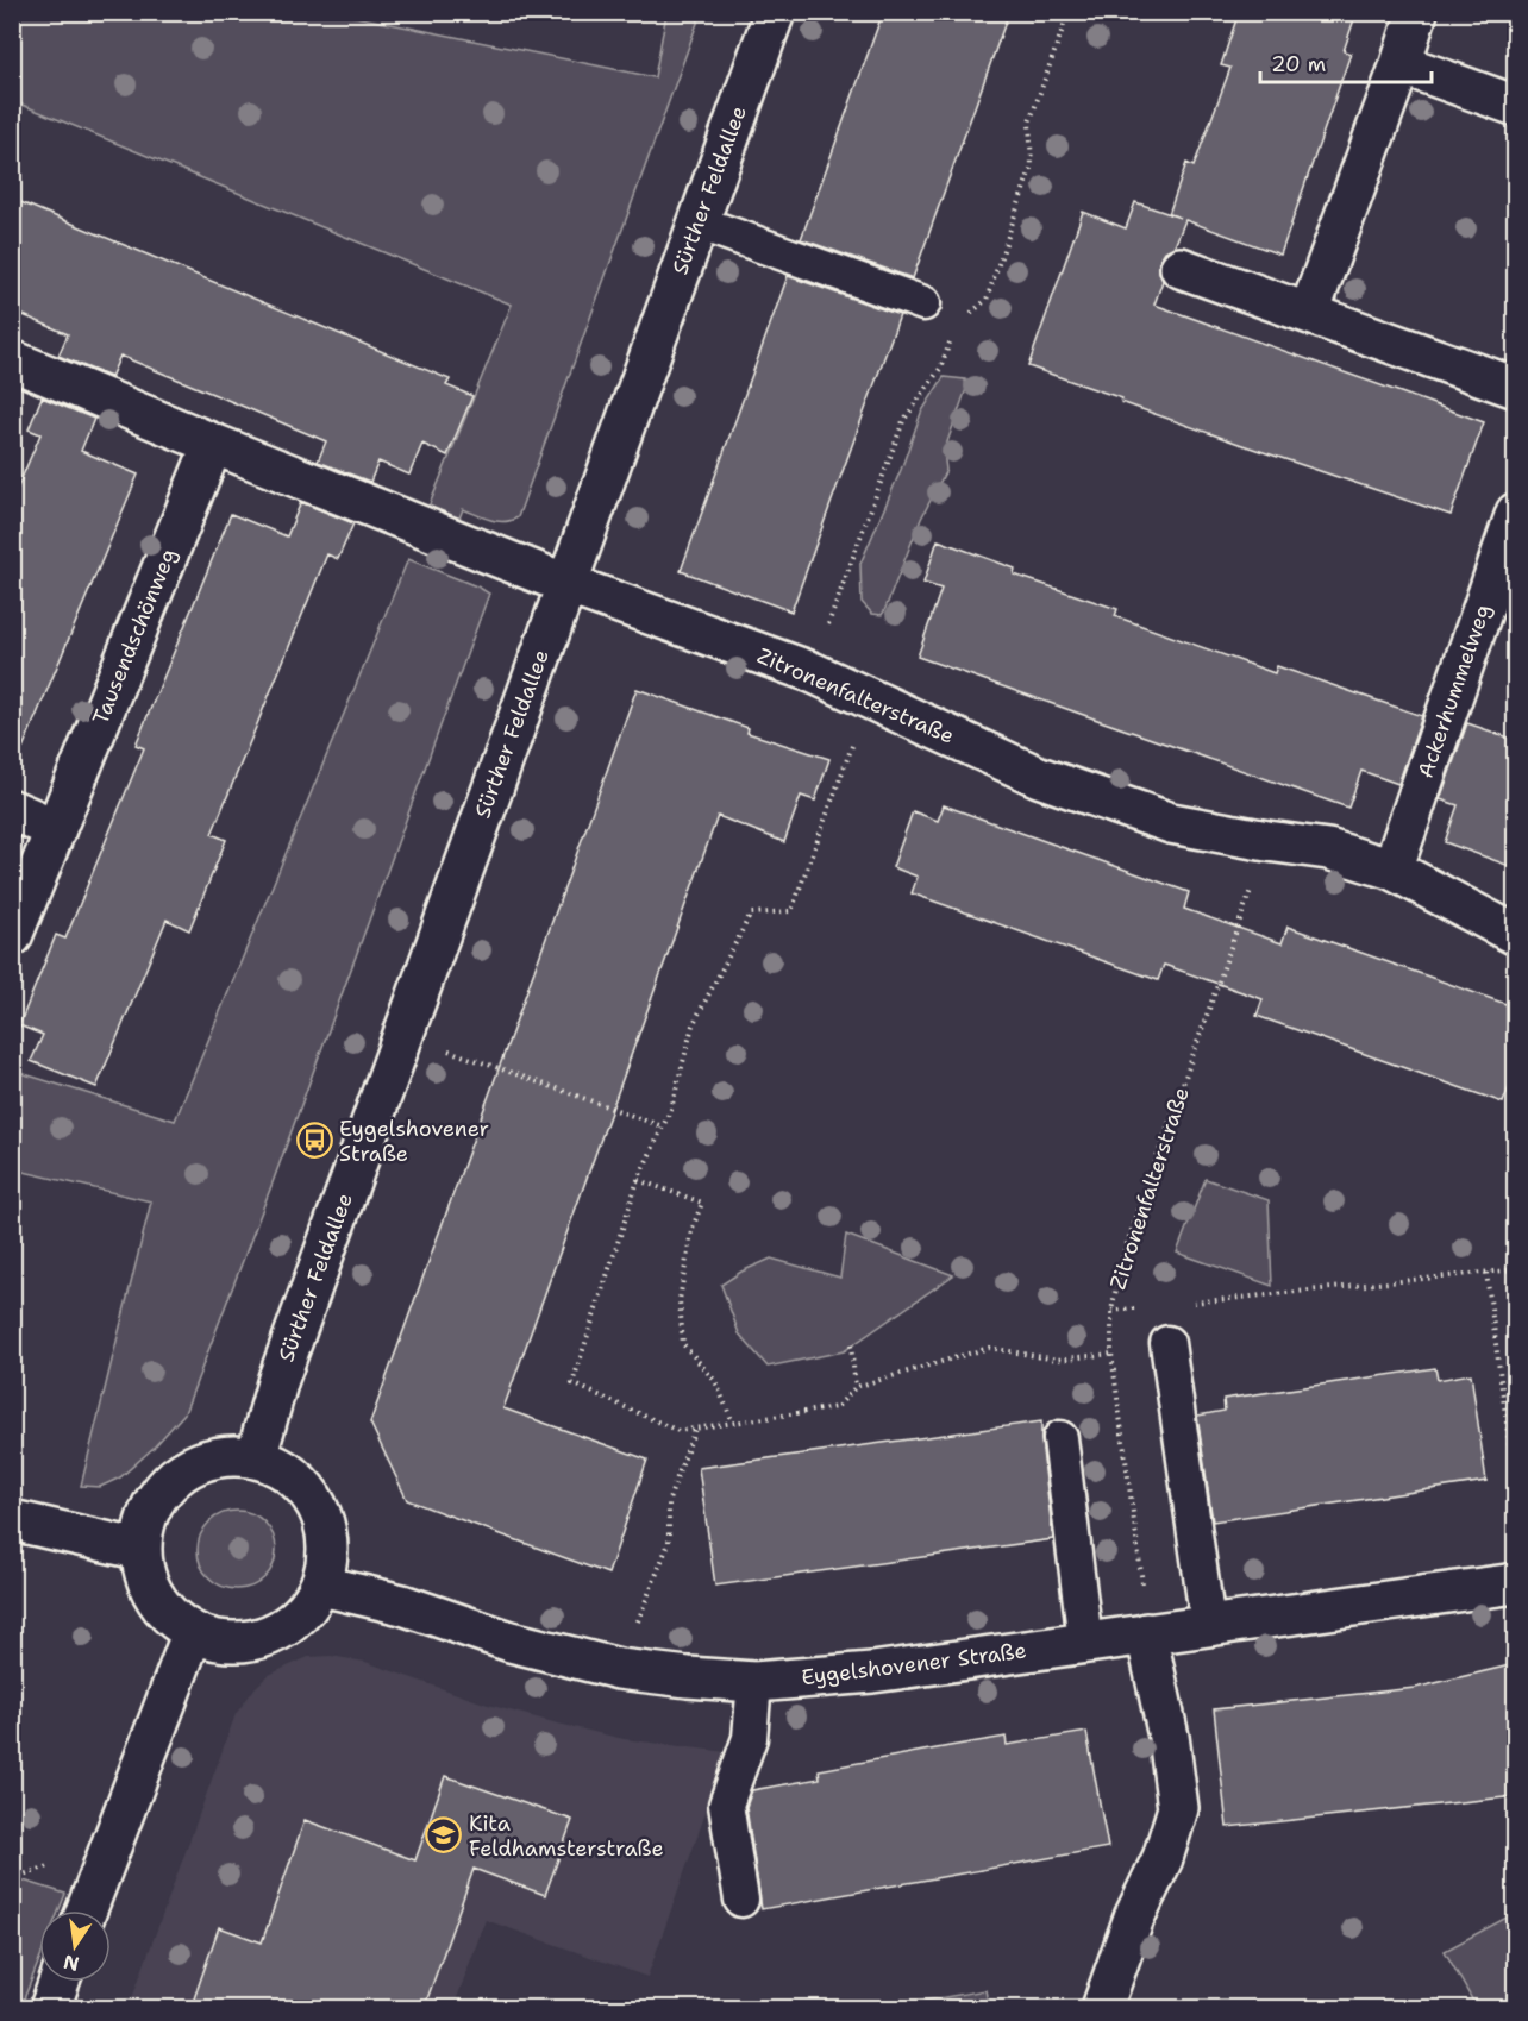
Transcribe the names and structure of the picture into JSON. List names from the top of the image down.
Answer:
{
  "streets": {
    "street": [
      "Sürther Feldallee",
      "Tausendschönweg",
      "Ackerhummelweg",
      "Zitronenfalterstraße",
      "Eygelshovener Straße"
    ]
  },
  "crossings": [
    ["Sürther Feldallee", "Zitronenfalterstraße"],
    ["Sürther Feldallee", "Eygelshovener Straße"],
    ["Ackerhummelweg", "Zitronenfalterstraße"],
    ["Zitronenfalterstraße", "Eygelshovener Straße"]
  ],
  "places": {
    "bus stop": ["Eygelshovener Straße"],
    "school or university": ["Kita Feldhamsterstraße"]
  },
  "scale_bar": "20 m",
  "north": "bottom"
}
